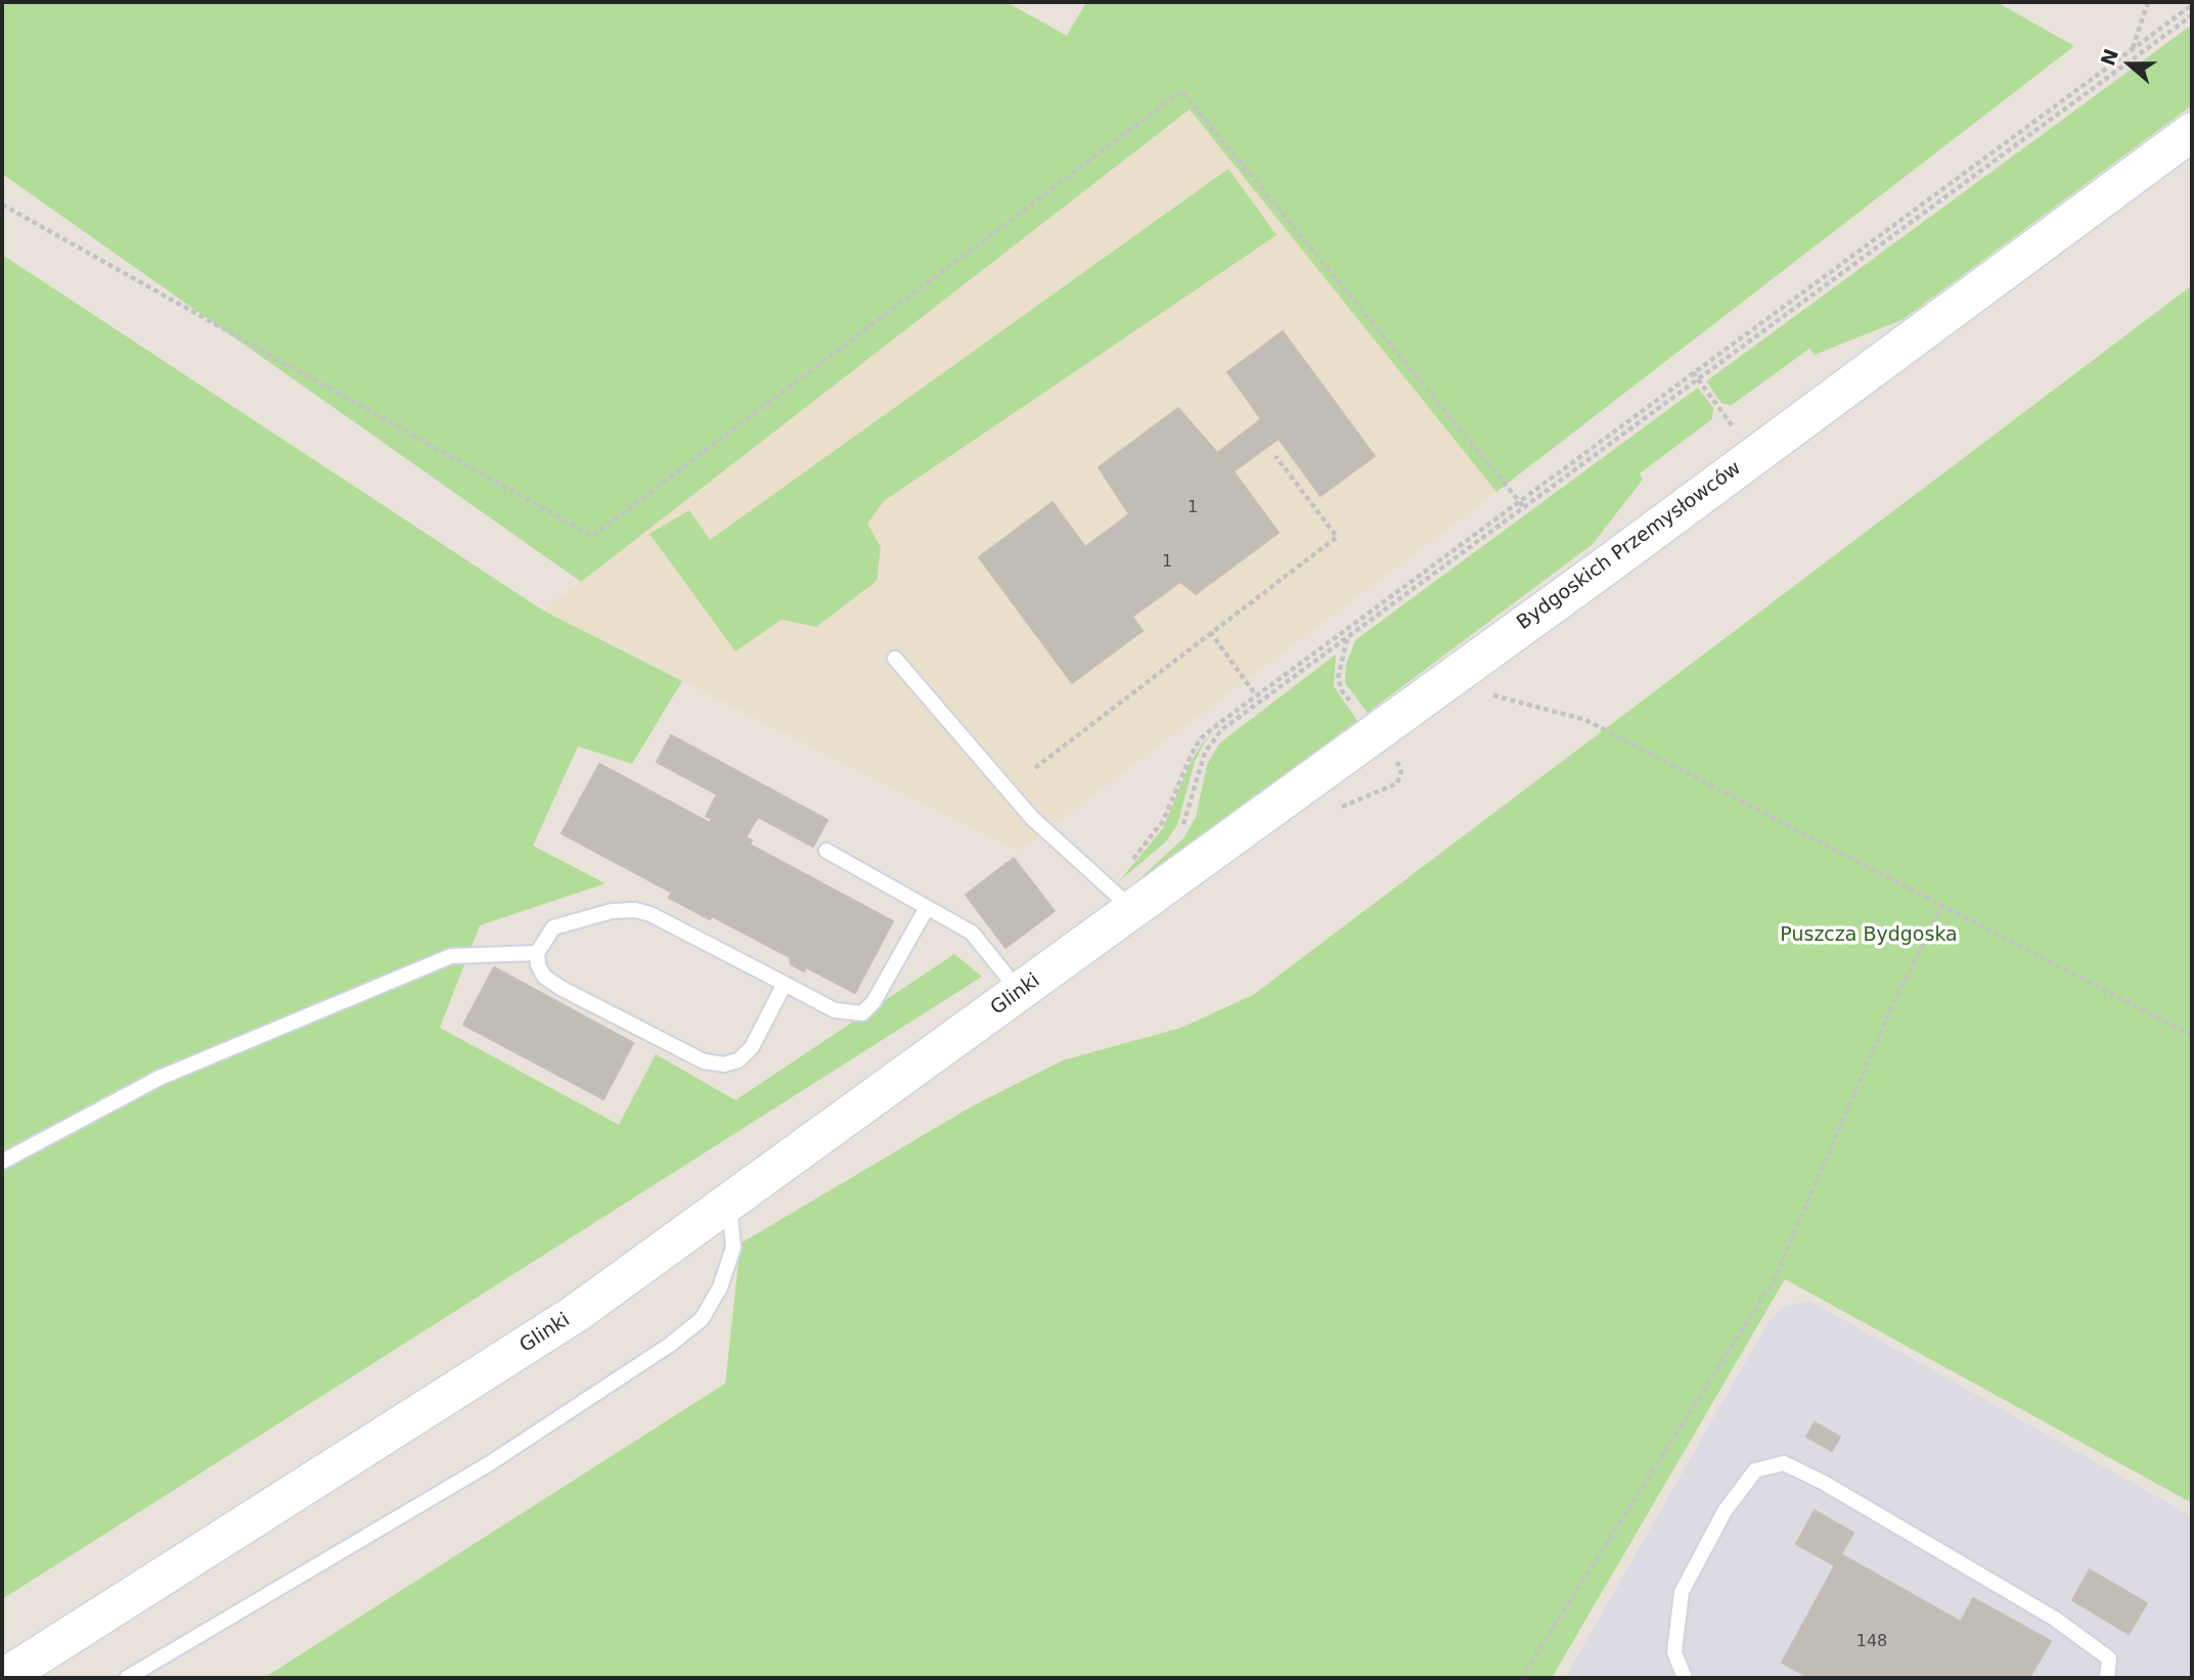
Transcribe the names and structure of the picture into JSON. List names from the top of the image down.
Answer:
{
  "streets": {
    "street": ["Bydgoskich Przemysłowców", "Glinki"]
  },
  "crossings": [
    ["Bydgoskich Przemysłowców", "Glinki"]
  ],
  "parks": ["Puszcza Bydgoska"],
  "house_numbers": ["1", "1", "148"],
  "north": "left"
}
